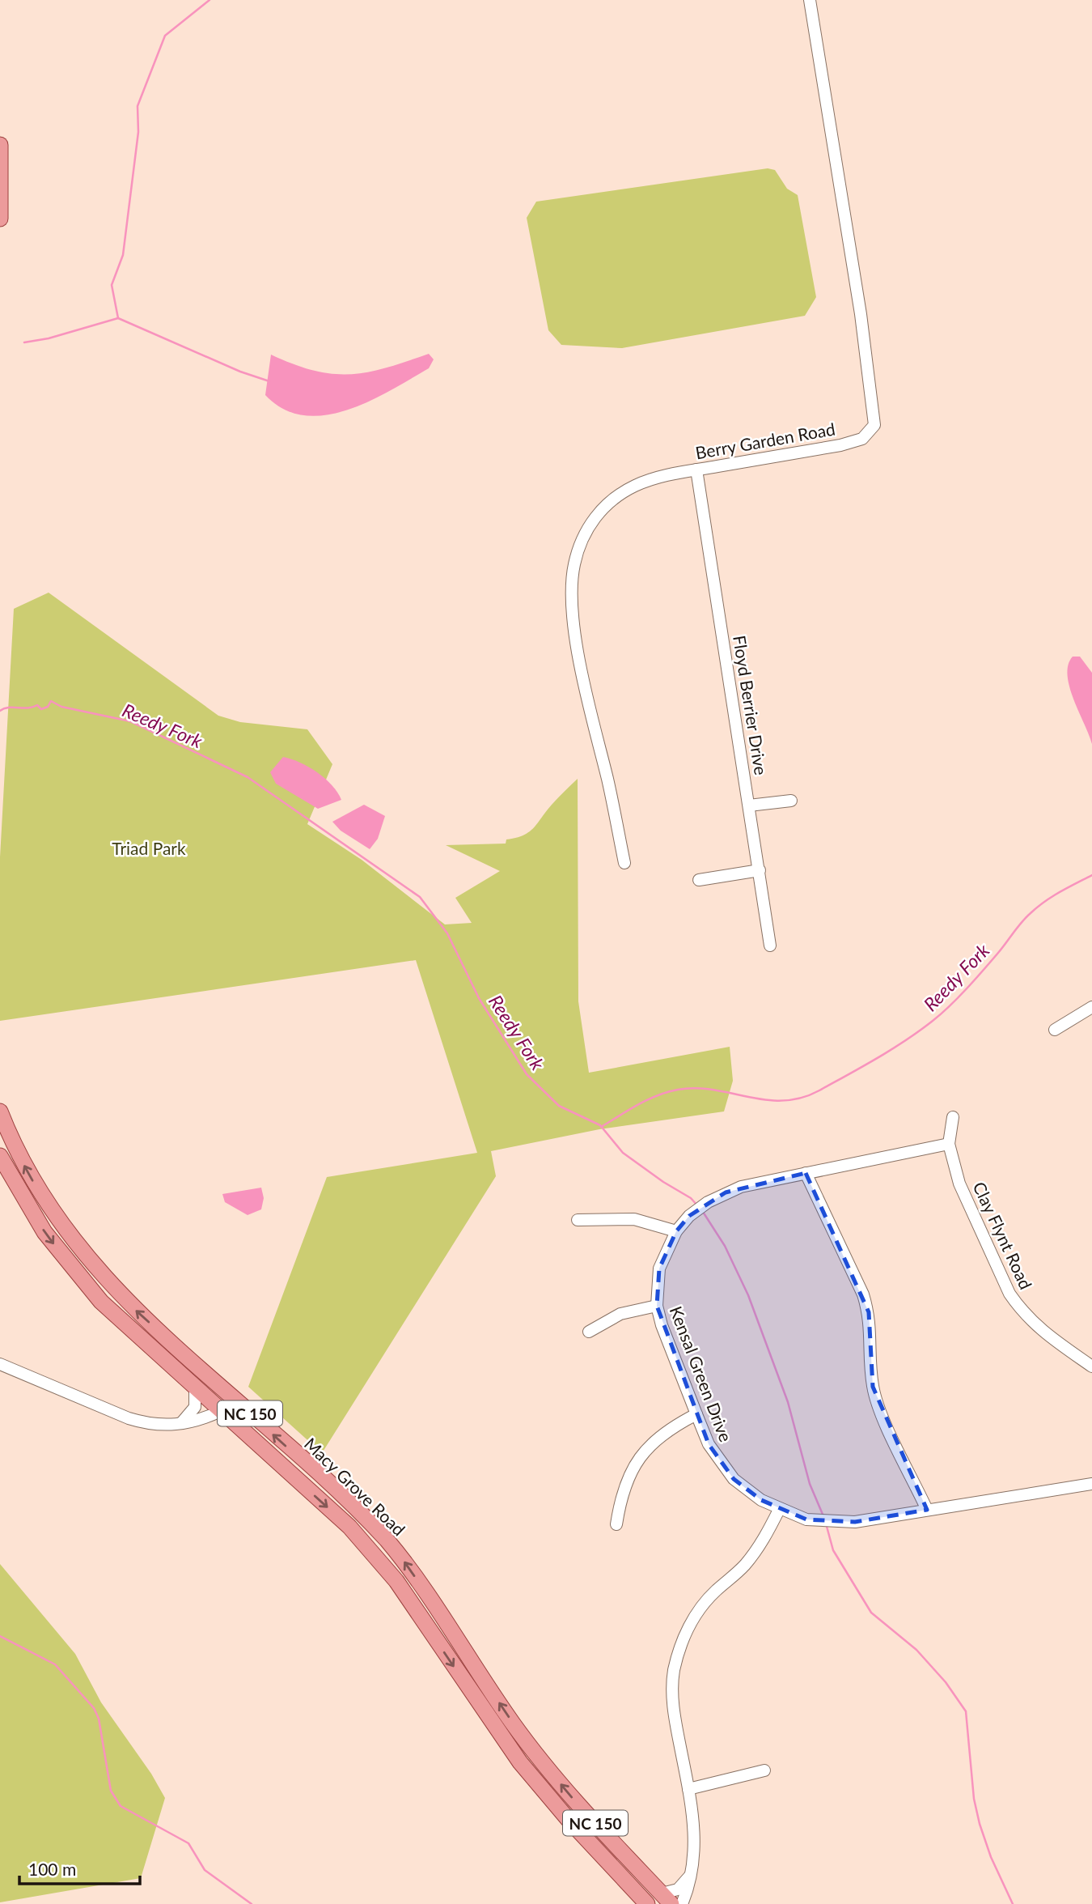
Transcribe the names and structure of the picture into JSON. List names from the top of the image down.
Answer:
{
  "streets": {
    "main road": ["NC 150", "Macy Grove Road"],
    "street": [
      "Berry Garden Road",
      "Floyd Berrier Drive",
      "Clay Flynt Road",
      "Kensal Green Drive"
    ]
  },
  "crossings": [
    ["Berry Garden Road", "Floyd Berrier Drive"],
    ["Clay Flynt Road", "Kensal Green Drive"]
  ],
  "water": ["Reedy Fork"],
  "parks": ["Triad Park"],
  "scale_bar": "100 m"
}
